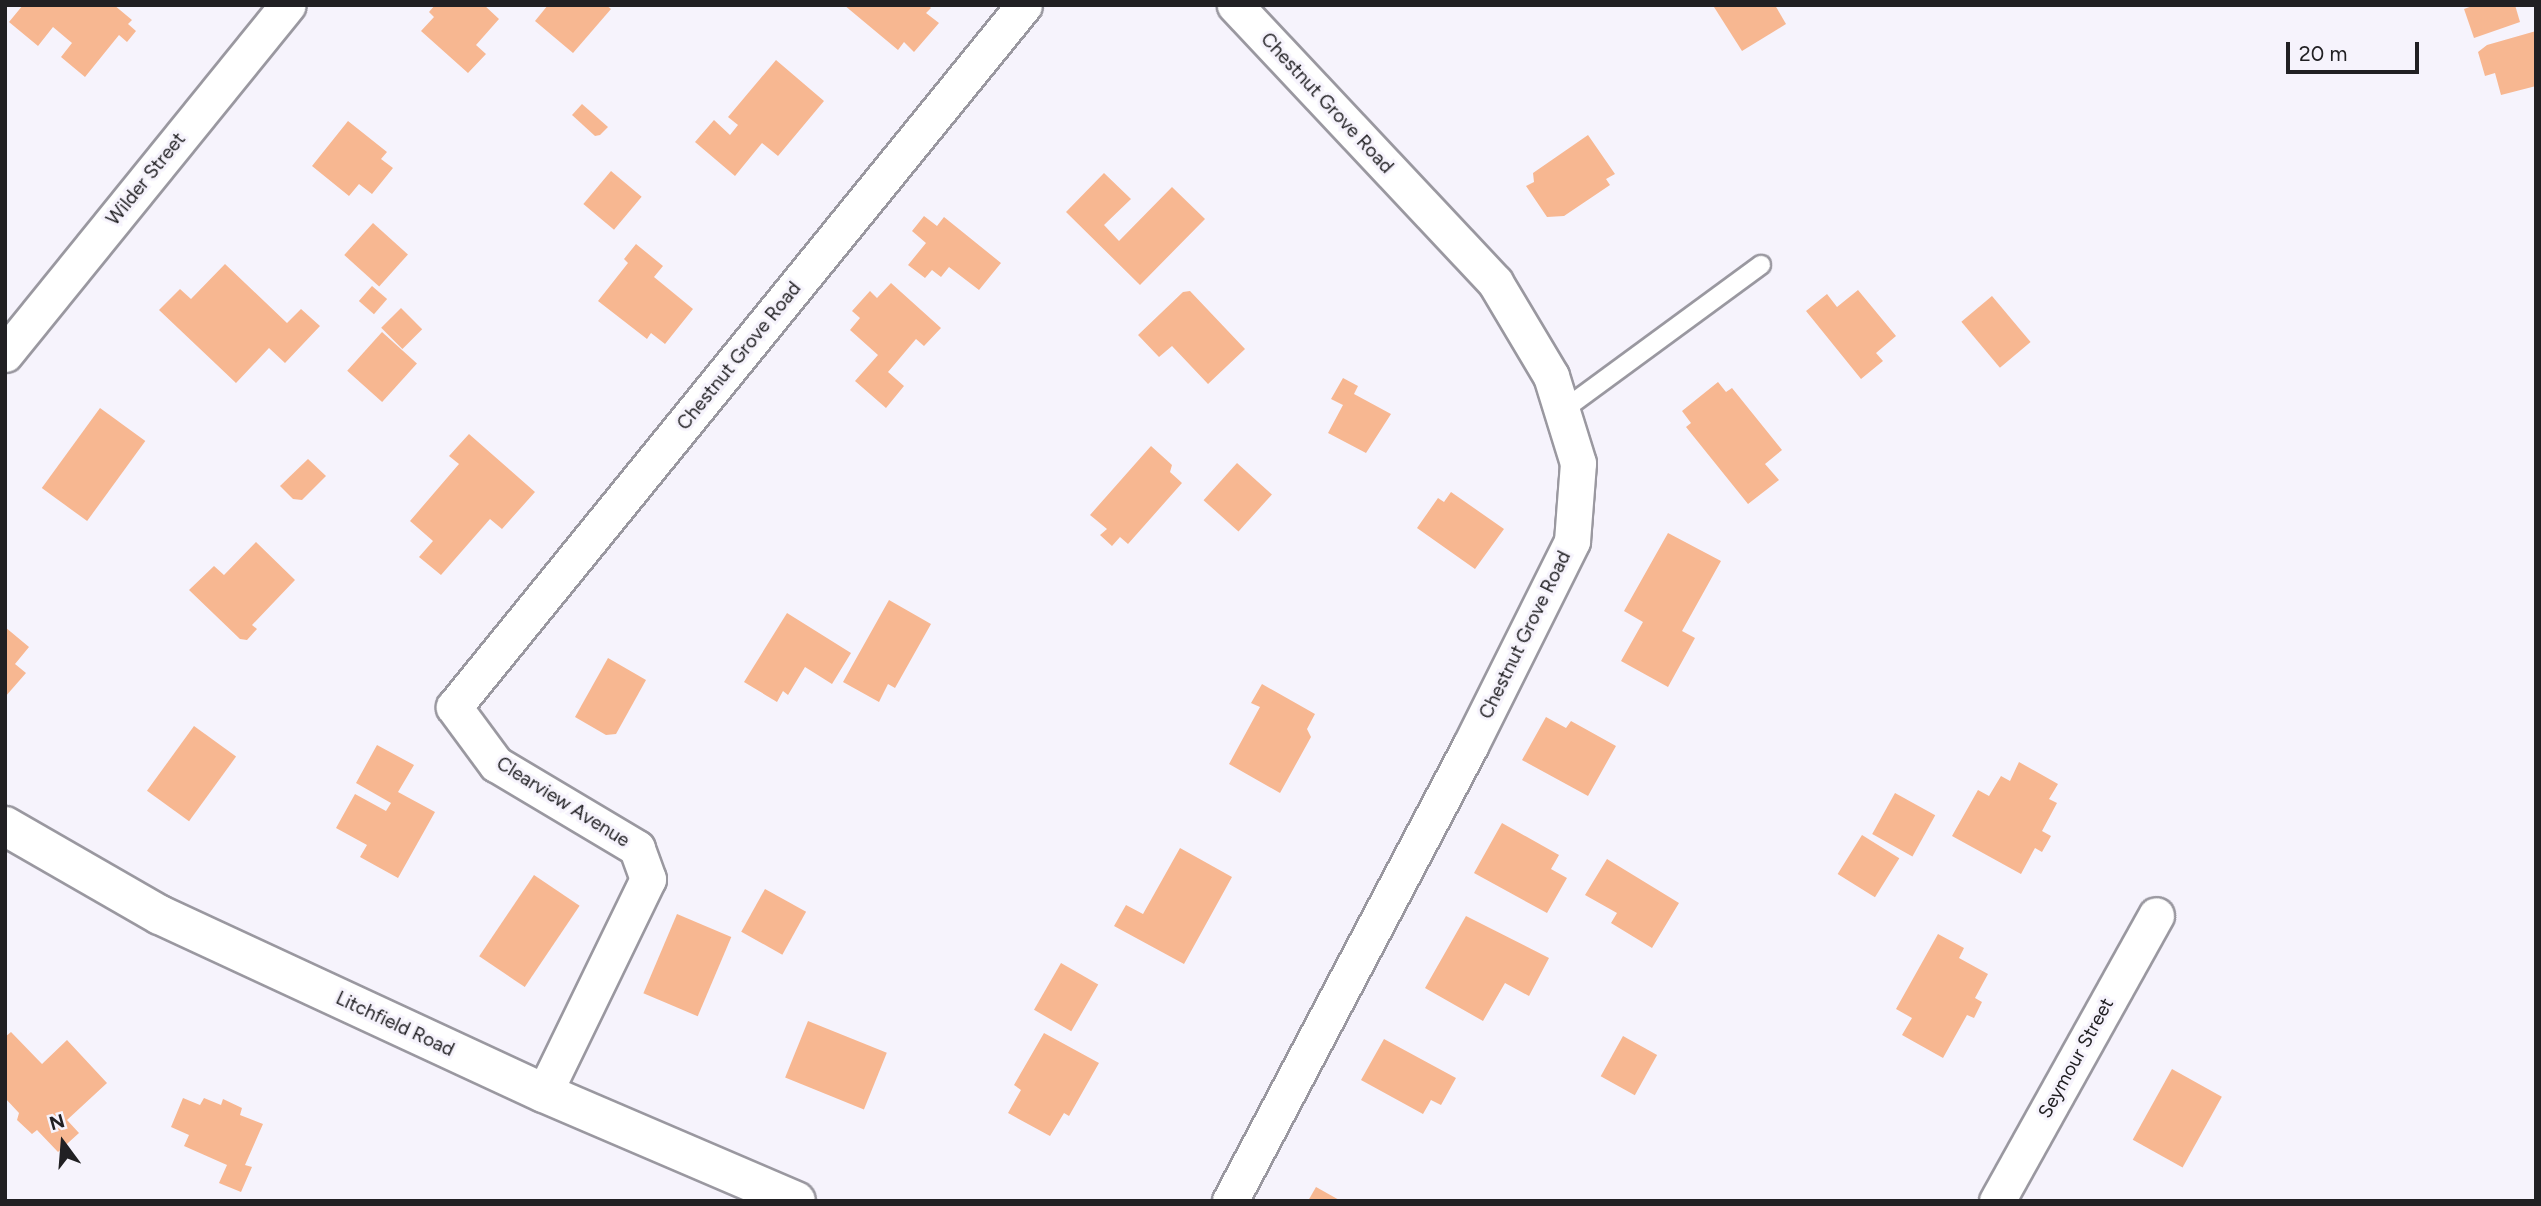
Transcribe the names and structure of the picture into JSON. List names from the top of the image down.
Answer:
{
  "streets": {
    "main road": ["Litchfield Road"],
    "street": [
      "Chestnut Grove Road",
      "Wilder Street",
      "Clearview Avenue",
      "Seymour Street"
    ]
  },
  "crossings": [
    ["Chestnut Grove Road", "Clearview Avenue"],
    ["Clearview Avenue", "Litchfield Road"]
  ],
  "scale_bar": "20 m",
  "north": "top"
}
